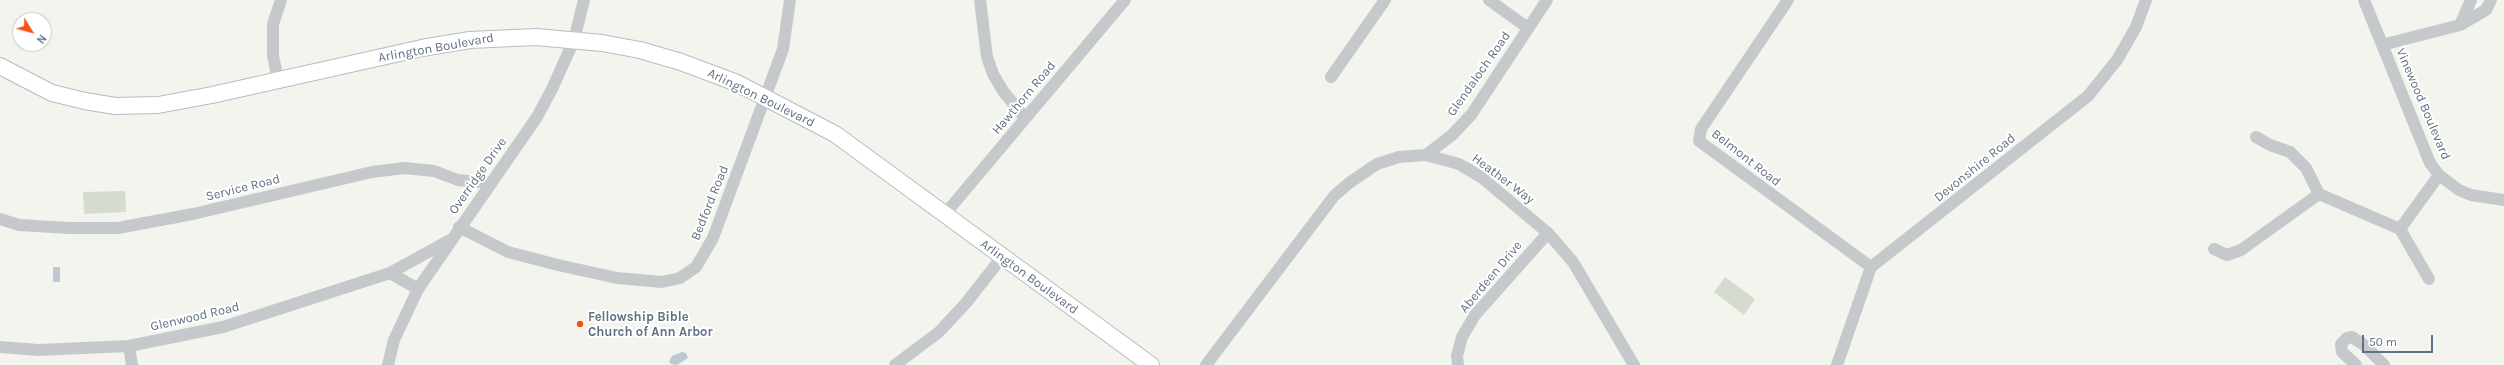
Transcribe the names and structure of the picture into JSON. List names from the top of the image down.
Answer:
{
  "streets": {
    "street": [
      "Arlington Boulevard",
      "Glendaloch Road",
      "Hawthorn Road",
      "Vinewood Boulevard",
      "Belmont Road",
      "Devonshire Road",
      "Overridge Drive",
      "Heather Way",
      "Service Road",
      "Bedford Road",
      "Aberdeen Drive",
      "Glenwood Road"
    ]
  },
  "crossings": [
    ["Arlington Boulevard", "Hawthorn Road"],
    ["Arlington Boulevard", "Overridge Drive"],
    ["Arlington Boulevard", "Bedford Road"],
    ["Glendaloch Road", "Heather Way"],
    ["Belmont Road", "Devonshire Road"],
    ["Overridge Drive", "Service Road"],
    ["Overridge Drive", "Bedford Road"],
    ["Overridge Drive", "Glenwood Road"],
    ["Heather Way", "Aberdeen Drive"]
  ],
  "places": ["Fellowship Bible Church of Ann Arbor"],
  "scale_bar": "50 m",
  "north": "bottom right"
}
